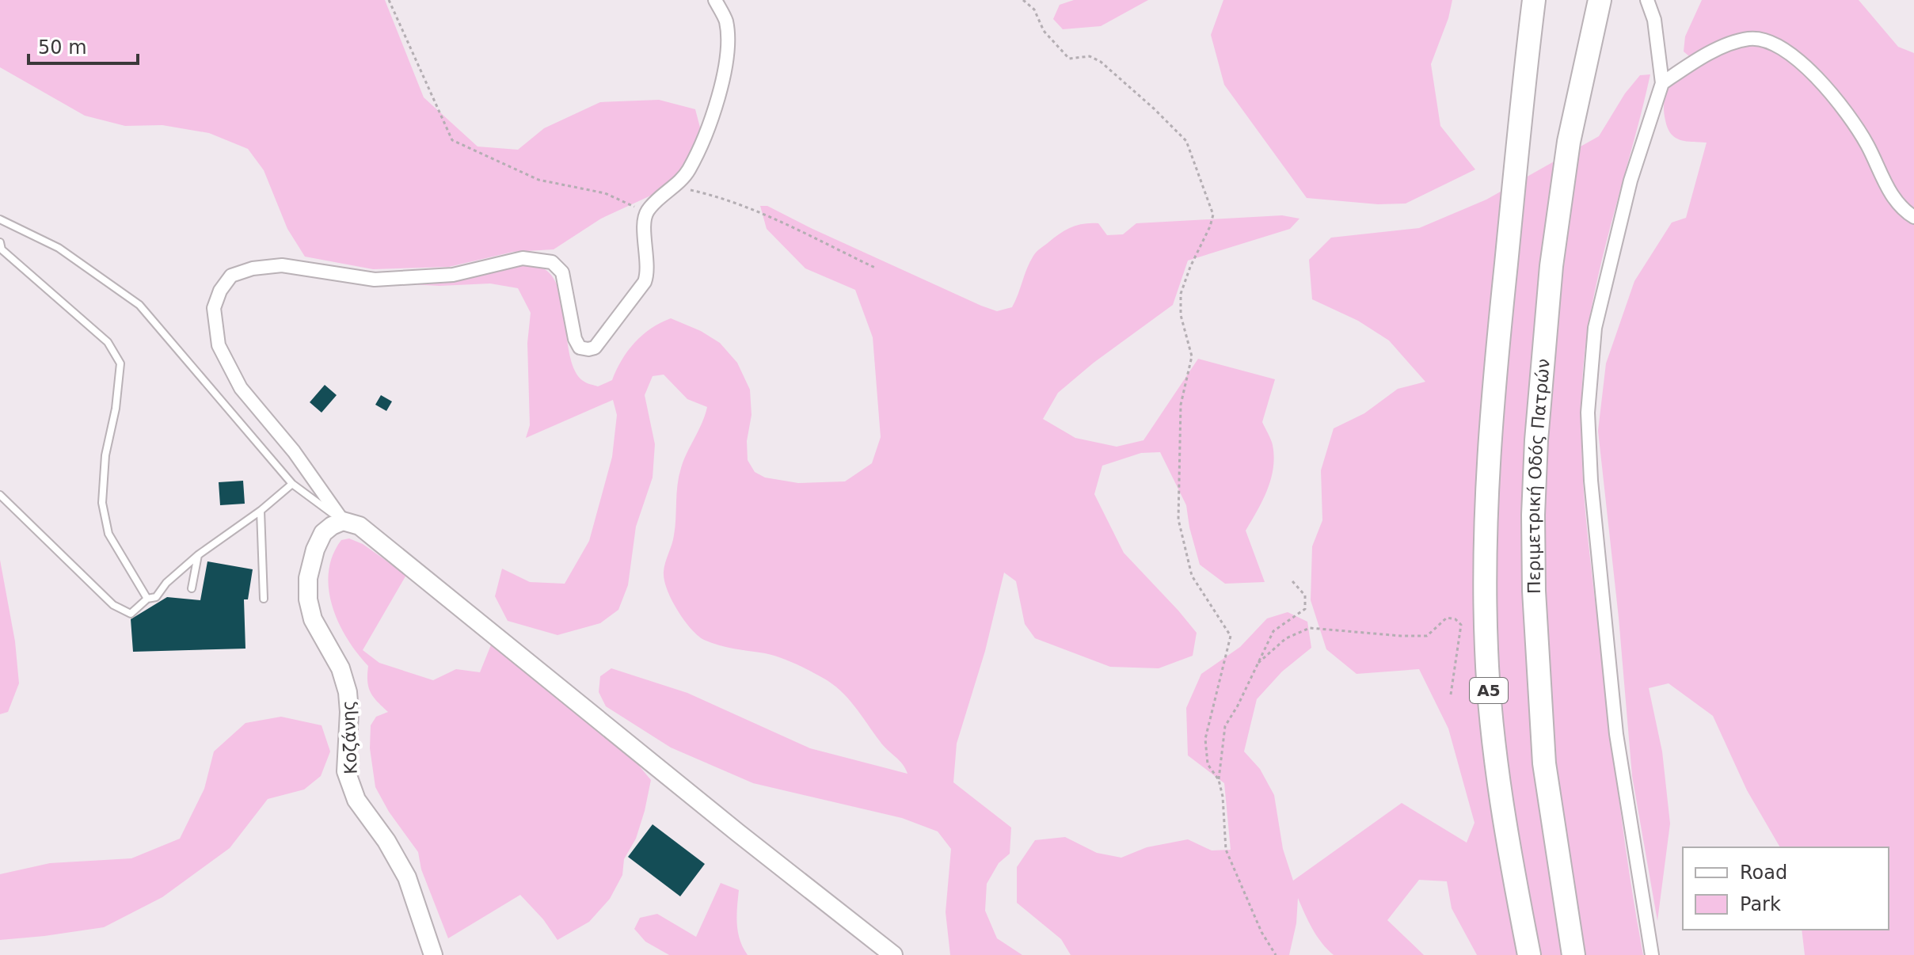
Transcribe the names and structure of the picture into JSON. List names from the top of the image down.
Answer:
{
  "streets": {
    "highway": ["Περιμετρική Οδός Πατρών", "Α5"],
    "street": ["Κοζάνης"]
  },
  "legend": ["Road", "Park"],
  "scale_bar": "50 m"
}
